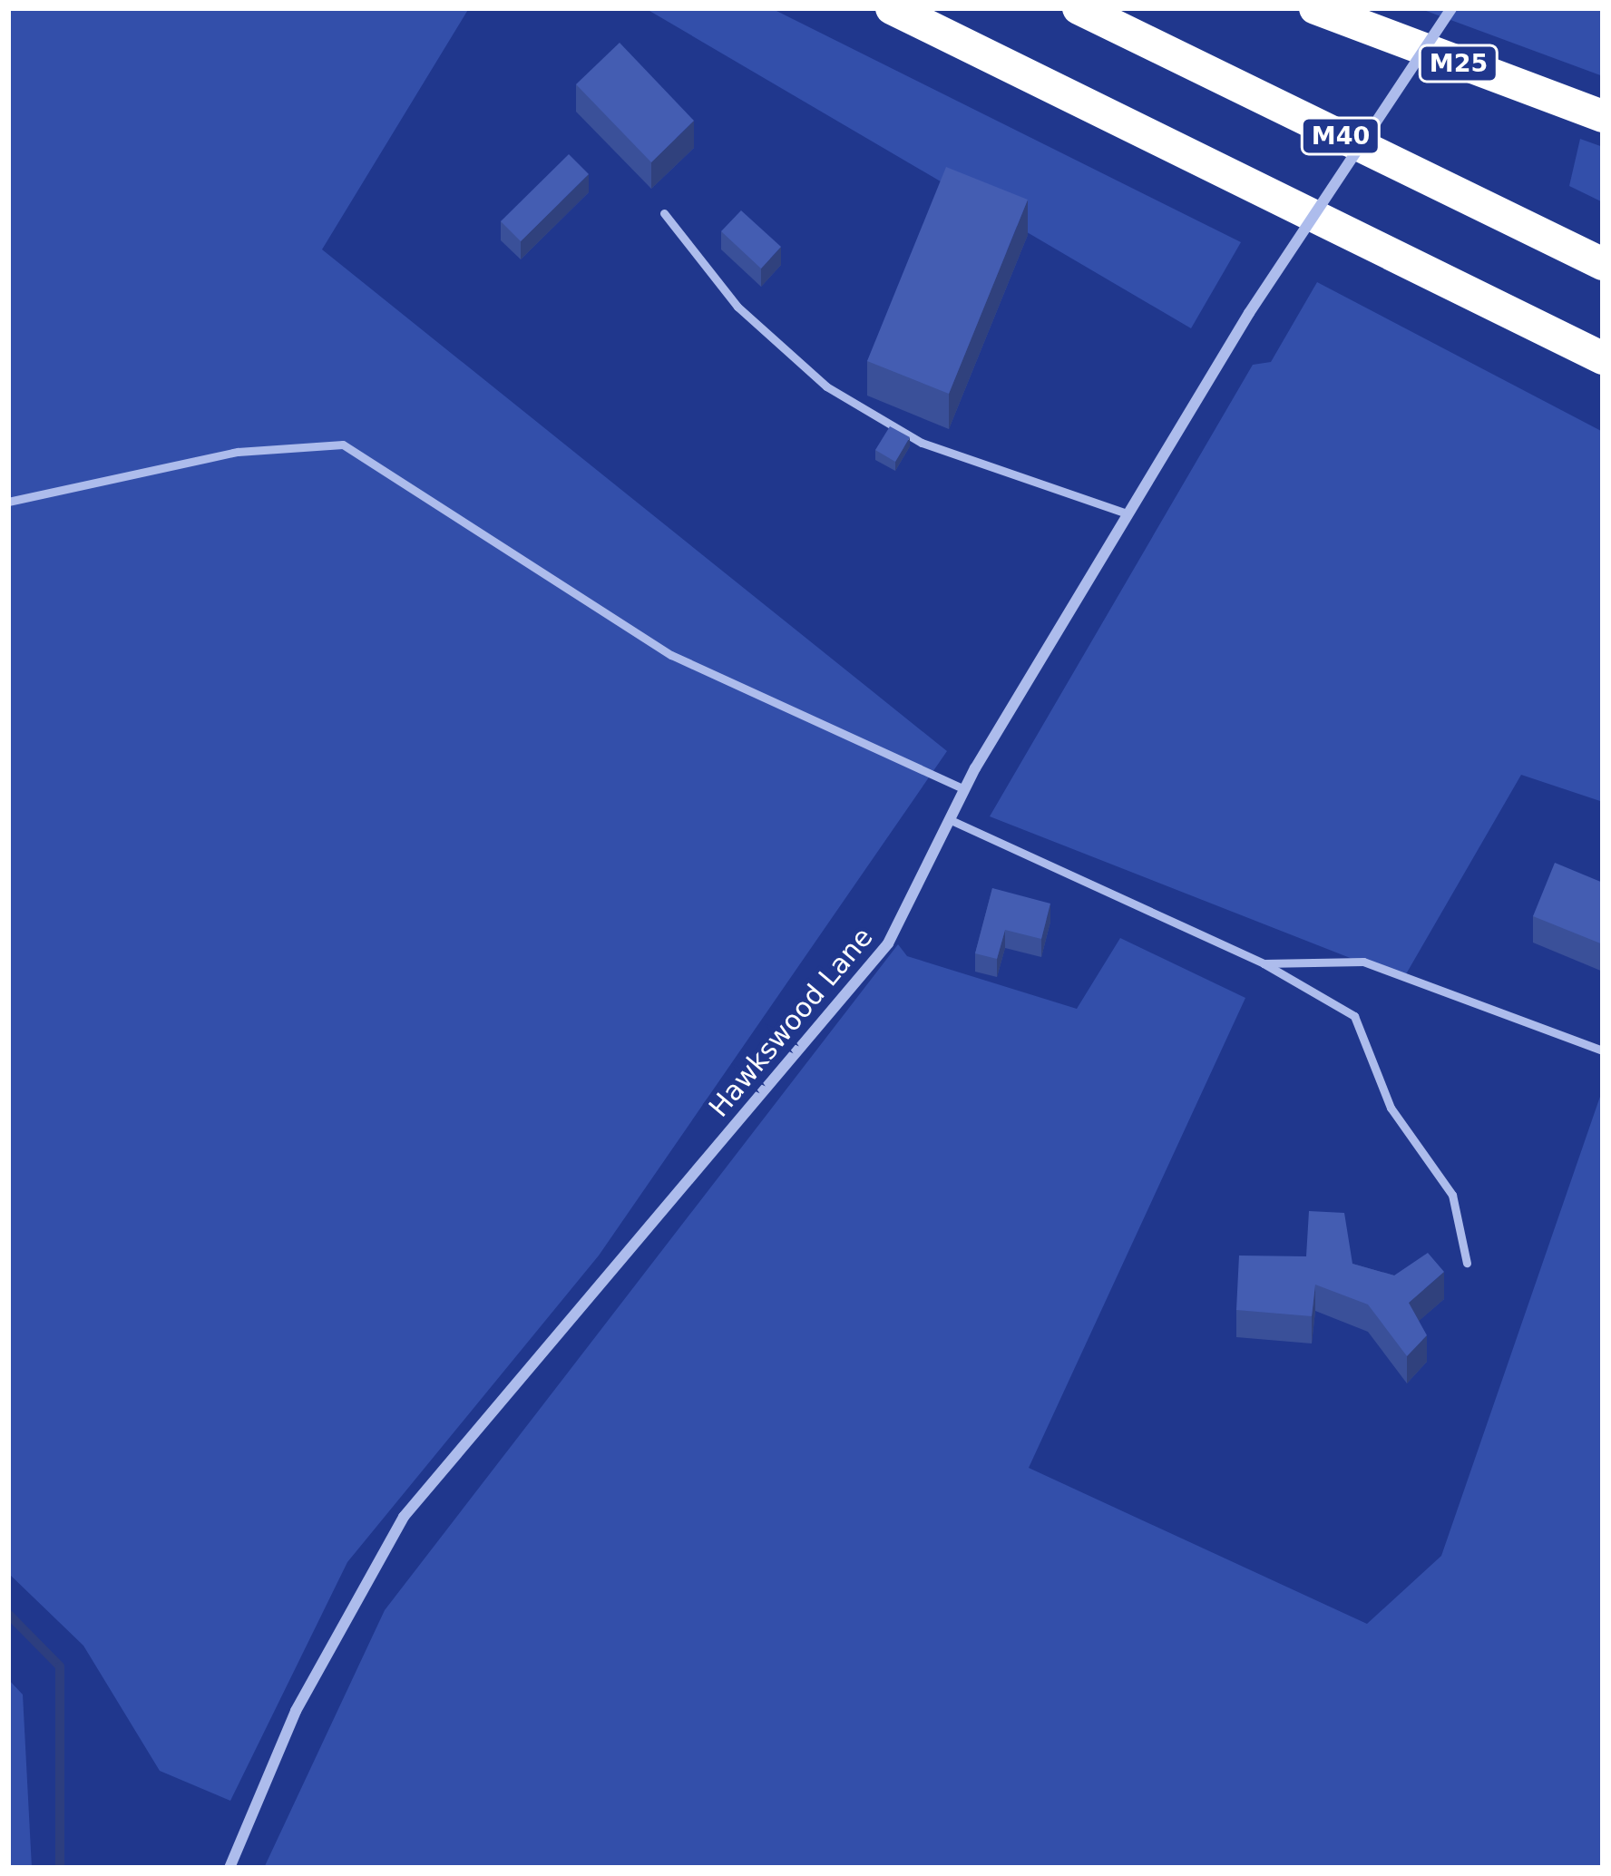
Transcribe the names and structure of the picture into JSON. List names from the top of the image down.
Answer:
{
  "streets": {
    "highway": ["M25", "M40"],
    "street": ["Hawkswood Lane"]
  }
}
